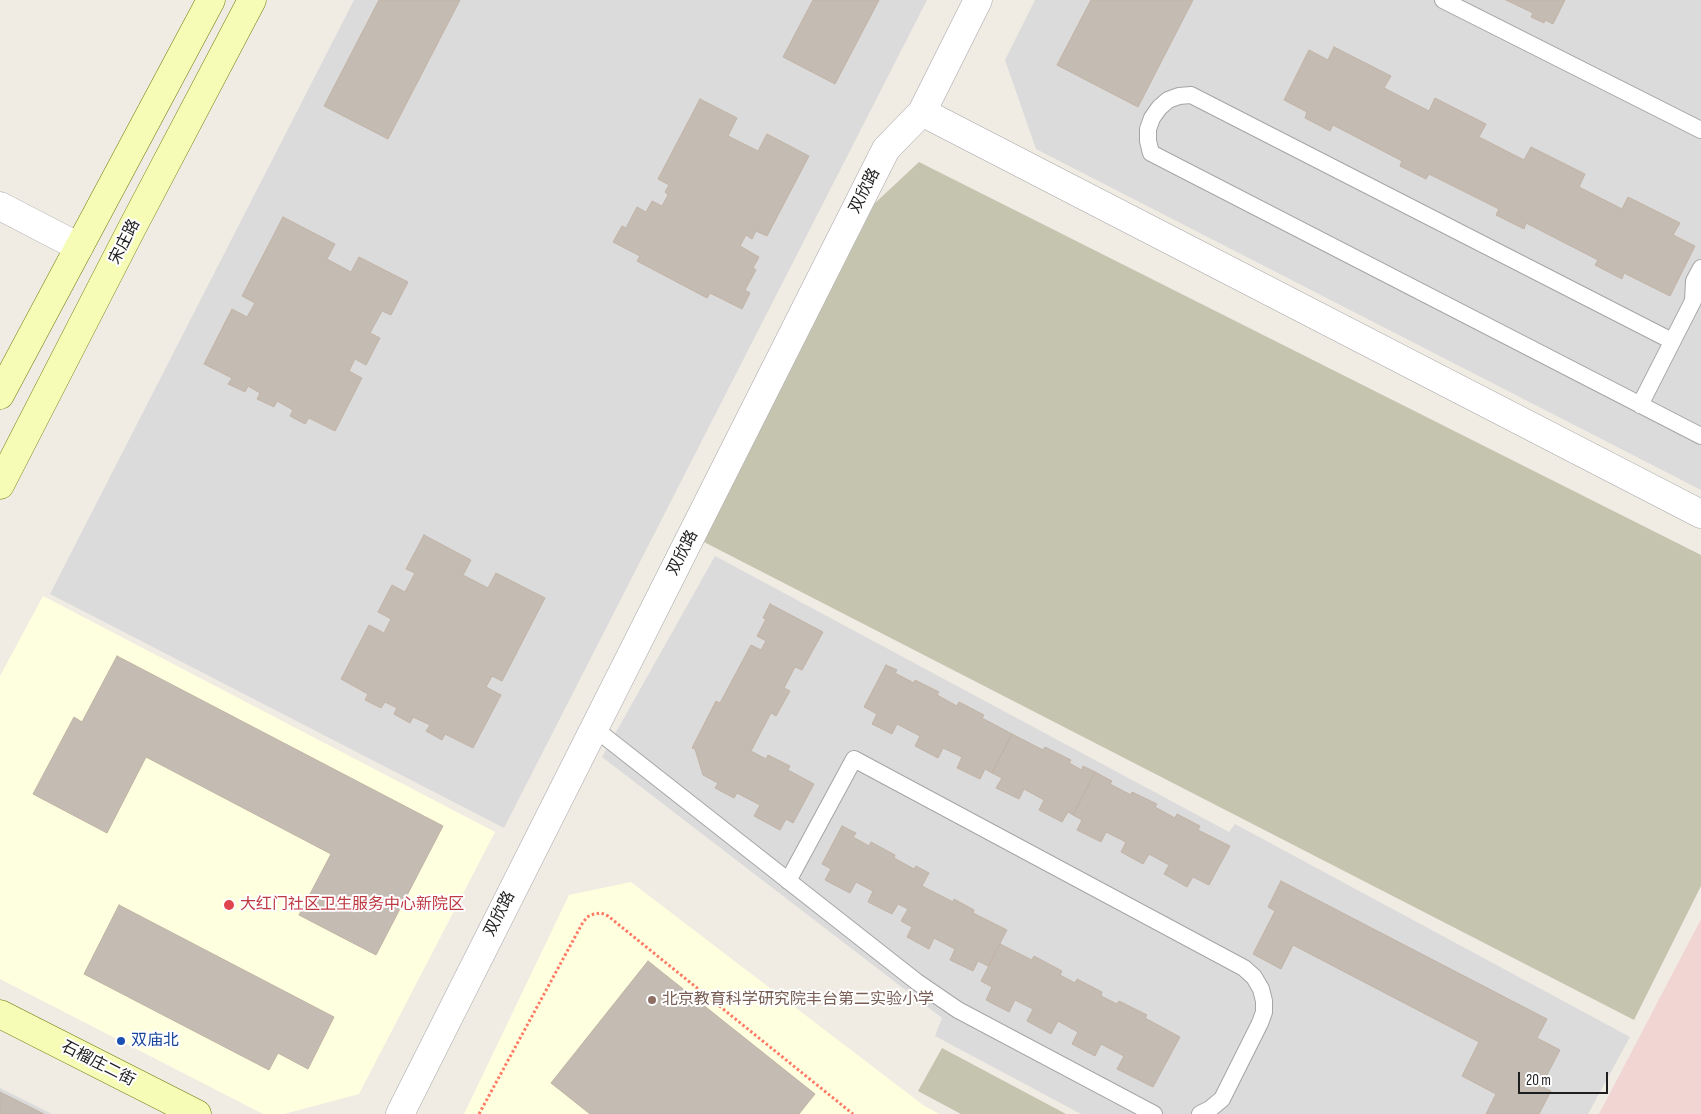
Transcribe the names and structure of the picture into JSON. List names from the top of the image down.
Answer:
{
  "streets": {
    "main road": ["宋庄路", "石榴庄二街"],
    "street": ["双欣路"]
  },
  "places": ["大红门社区卫生服务中心新院区", "北京教育科学研究院丰台第二实验小学", "双庙北"],
  "scale_bar": "20 m"
}
